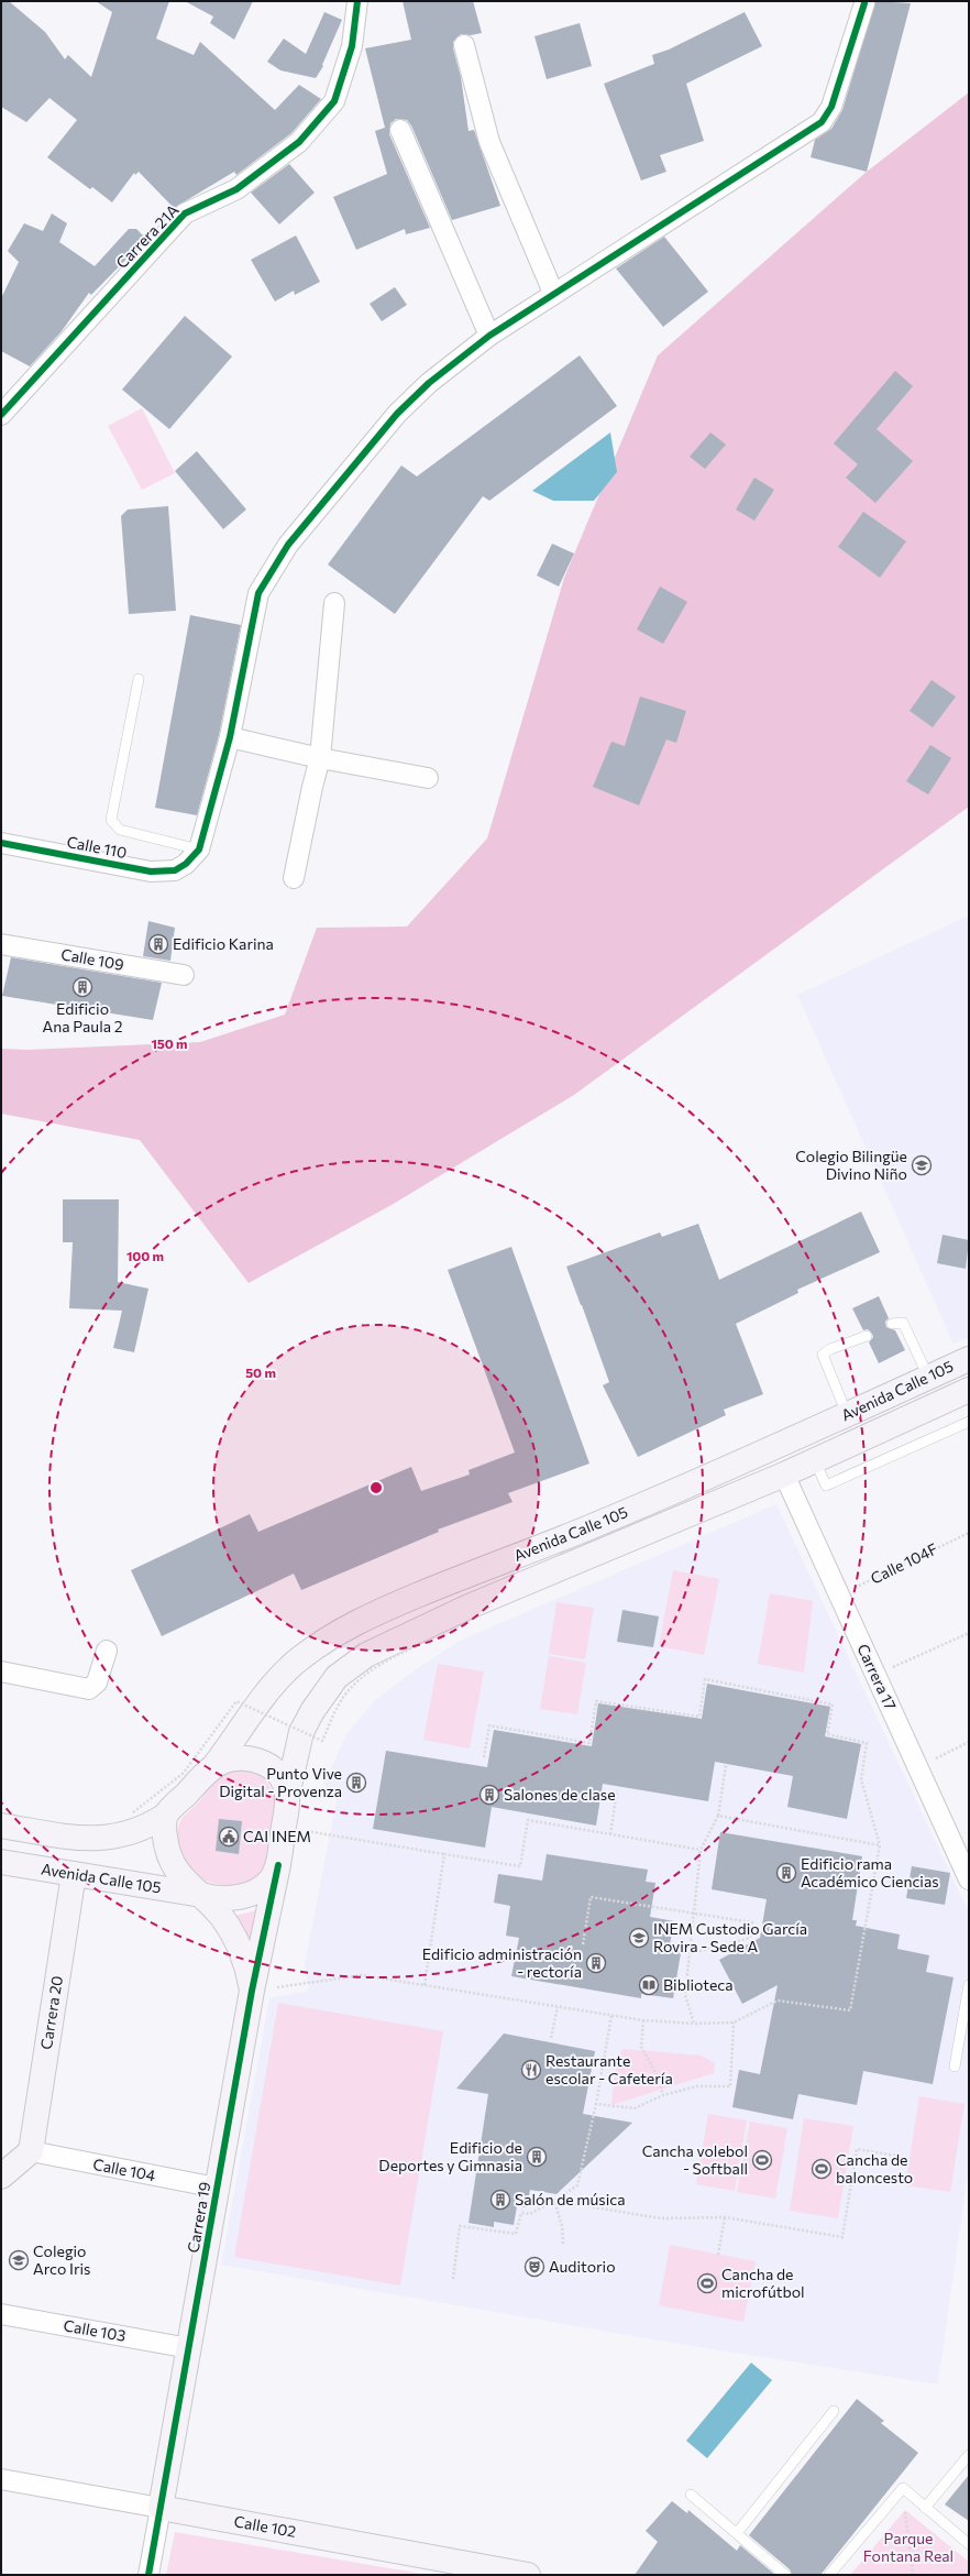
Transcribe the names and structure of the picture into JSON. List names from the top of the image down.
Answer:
{
  "streets": {
    "main road": [
      "Avenida Calle 105",
      "Carrera 20",
      "Carrera 19",
      "Calle 102"
    ],
    "street": [
      "Carrera 21A",
      "Calle 110",
      "Calle 109",
      "Carrera 17",
      "Calle 104",
      "Calle 103"
    ],
    "path": ["Calle 104F"]
  },
  "crossings": [
    ["Avenida Calle 105", "Carrera 17"],
    ["Avenida Calle 105", "Carrera 20"],
    ["Avenida Calle 105", "Carrera 19"],
    ["Calle 104F", "Carrera 17"],
    ["Carrera 20", "Calle 104"],
    ["Calle 104", "Carrera 19"],
    ["Carrera 19", "Calle 103"],
    ["Carrera 19", "Calle 102"]
  ],
  "parks": ["Parque Fontana Real"],
  "places": {
    "building": [
      "Edificio Karina",
      "Edificio Ana Paula 2",
      "Punto Vive Digital - Provenza",
      "Salones de clase",
      "Edificio rama Académico Ciencias",
      "Edificio administración - rectoría",
      "Edificio de Deportes y Gimnasia",
      "Salón de música"
    ],
    "school or university": ["Colegio Bilingüe Divino Niño", "INEM Custodio García Rovira - Sede A", "Colegio Arco Iris"],
    "public building": ["CAI INEM"],
    "library": ["Biblioteca"],
    "restaurant": ["Restaurante escolar - Cafetería"],
    "sports": ["Cancha volebol - Softball", "Cancha de baloncesto", "Cancha de microfútbol"],
    "theatre": ["Auditorio"]
  },
  "rings": ["150 m", "100 m", "50 m"]
}
